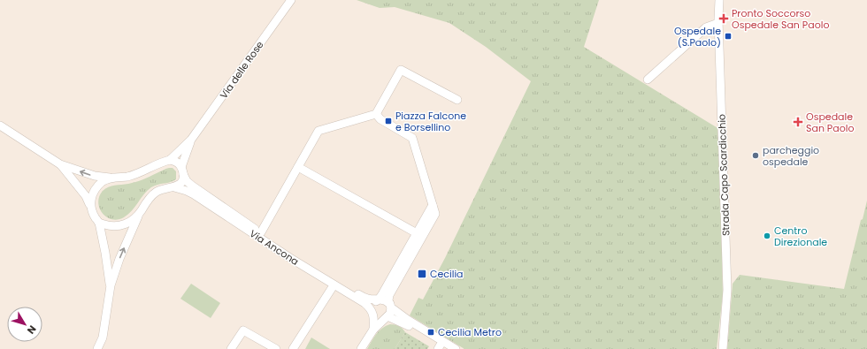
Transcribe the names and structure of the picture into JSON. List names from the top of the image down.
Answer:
{
  "streets": {
    "street": ["Via delle Rose", "Strada Capo Scardicchio", "Via Ancona"]
  },
  "crossings": [
    ["Via delle Rose", "Via Ancona"]
  ],
  "places": {
    "health": ["Pronto Soccorso Ospedale San Paolo", "Ospedale San Paolo"],
    "transit": [
      "Ospedale (S.Paolo)",
      "Piazza Falcone e Borsellino",
      "Cecilia",
      "Cecilia Metro"
    ],
    "other": ["parcheggio ospedale", "Centro Direzionale"]
  },
  "north": "bottom right"
}
